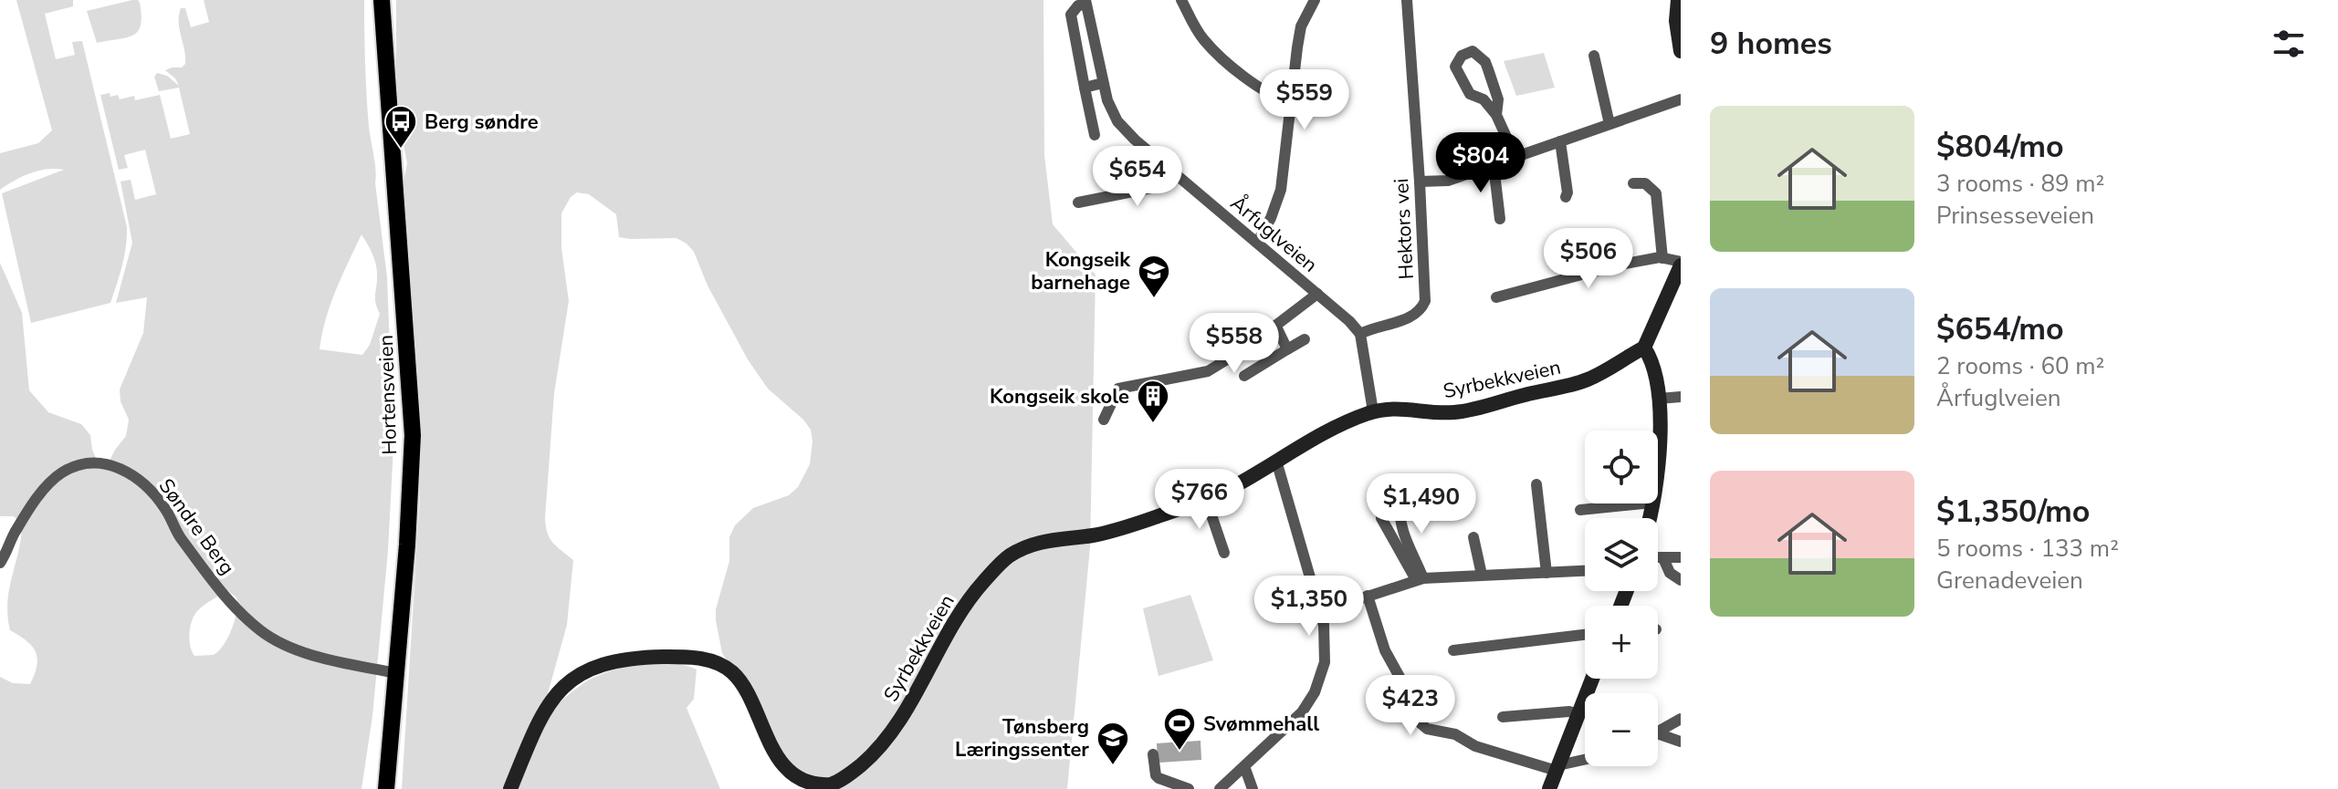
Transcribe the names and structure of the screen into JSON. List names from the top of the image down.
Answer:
{
  "streets": {
    "main road": ["Syrbekkveien", "Hortensveien"],
    "street": ["Hektors vei", "Årfuglveien", "Søndre Berg"]
  },
  "crossings": [
    ["Hektors vei", "Årfuglveien"],
    ["Hortensveien", "Søndre Berg"]
  ],
  "places": {
    "bus stop": ["Berg søndre"],
    "school or university": ["Kongseik barnehage", "Tønsberg Læringssenter"],
    "building": ["Kongseik skole"],
    "sports": ["Svømmehall"]
  },
  "page": {
    "heading": "9 homes",
    "price": [
      "$559",
      "$804",
      "$654",
      "$506",
      "$558",
      "$766",
      "$1,490",
      "$1,350",
      "$423"
    ],
    "list": [
      {
        "name": "$804/mo",
        "note": "3 rooms · 89 m² · Prinsesseveien"
      },
      {
        "name": "$654/mo",
        "note": "2 rooms · 60 m² · Årfuglveien"
      },
      {
        "name": "$1,350/mo",
        "note": "5 rooms · 133 m² · Grenadeveien"
      }
    ],
    "map_buttons": ["+", "−"]
  }
}
